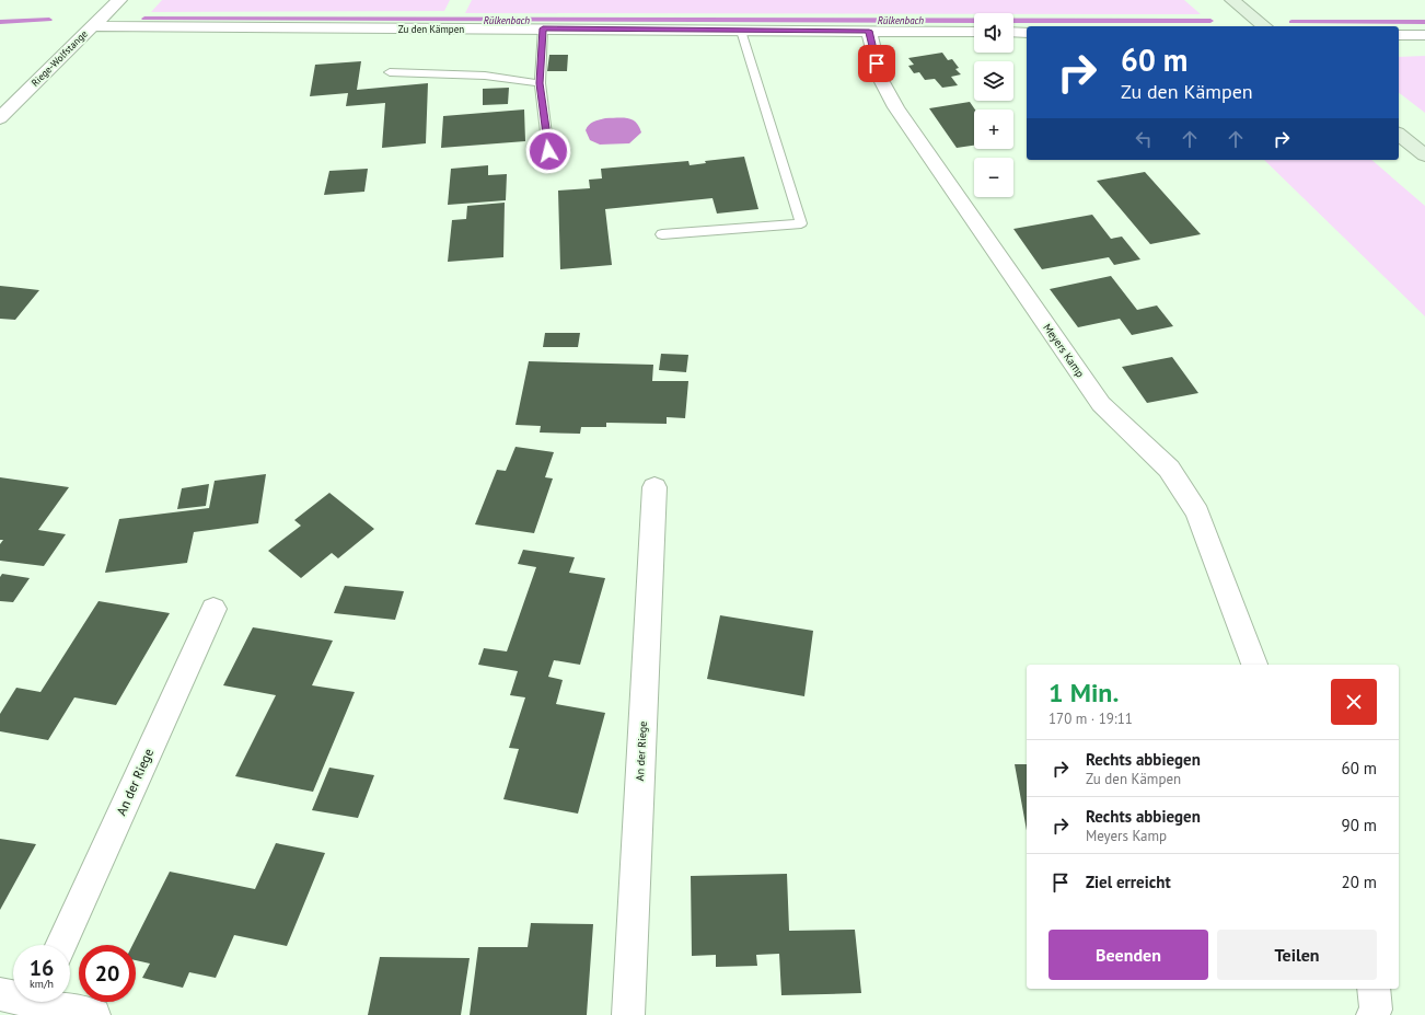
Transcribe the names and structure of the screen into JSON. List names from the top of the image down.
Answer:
{
  "streets": {
    "street": [
      "Zu den Kämpen",
      "Riege-Wolfstange",
      "Meyers Kamp",
      "An der Riege"
    ]
  },
  "crossings": [
    ["Zu den Kämpen", "Riege-Wolfstange"],
    ["Zu den Kämpen", "Meyers Kamp"]
  ],
  "water": ["Rülkenbach"],
  "page": {
    "map_buttons": ["+", "−"],
    "turn": ["60 m", "Zu den Kämpen"],
    "heading": ["1 Min.", "170 m · 19:11"],
    "list": [
      {
        "name": "Rechts abbiegen",
        "note": "Zu den Kämpen",
        "value": "60 m"
      },
      {
        "name": "Rechts abbiegen",
        "note": "Meyers Kamp",
        "value": "90 m"
      },
      {
        "name": "Ziel erreicht",
        "value": "20 m"
      }
    ],
    "buttons": ["Beenden", "Teilen"],
    "speed": "16 km/h",
    "limit": "20"
  }
}
